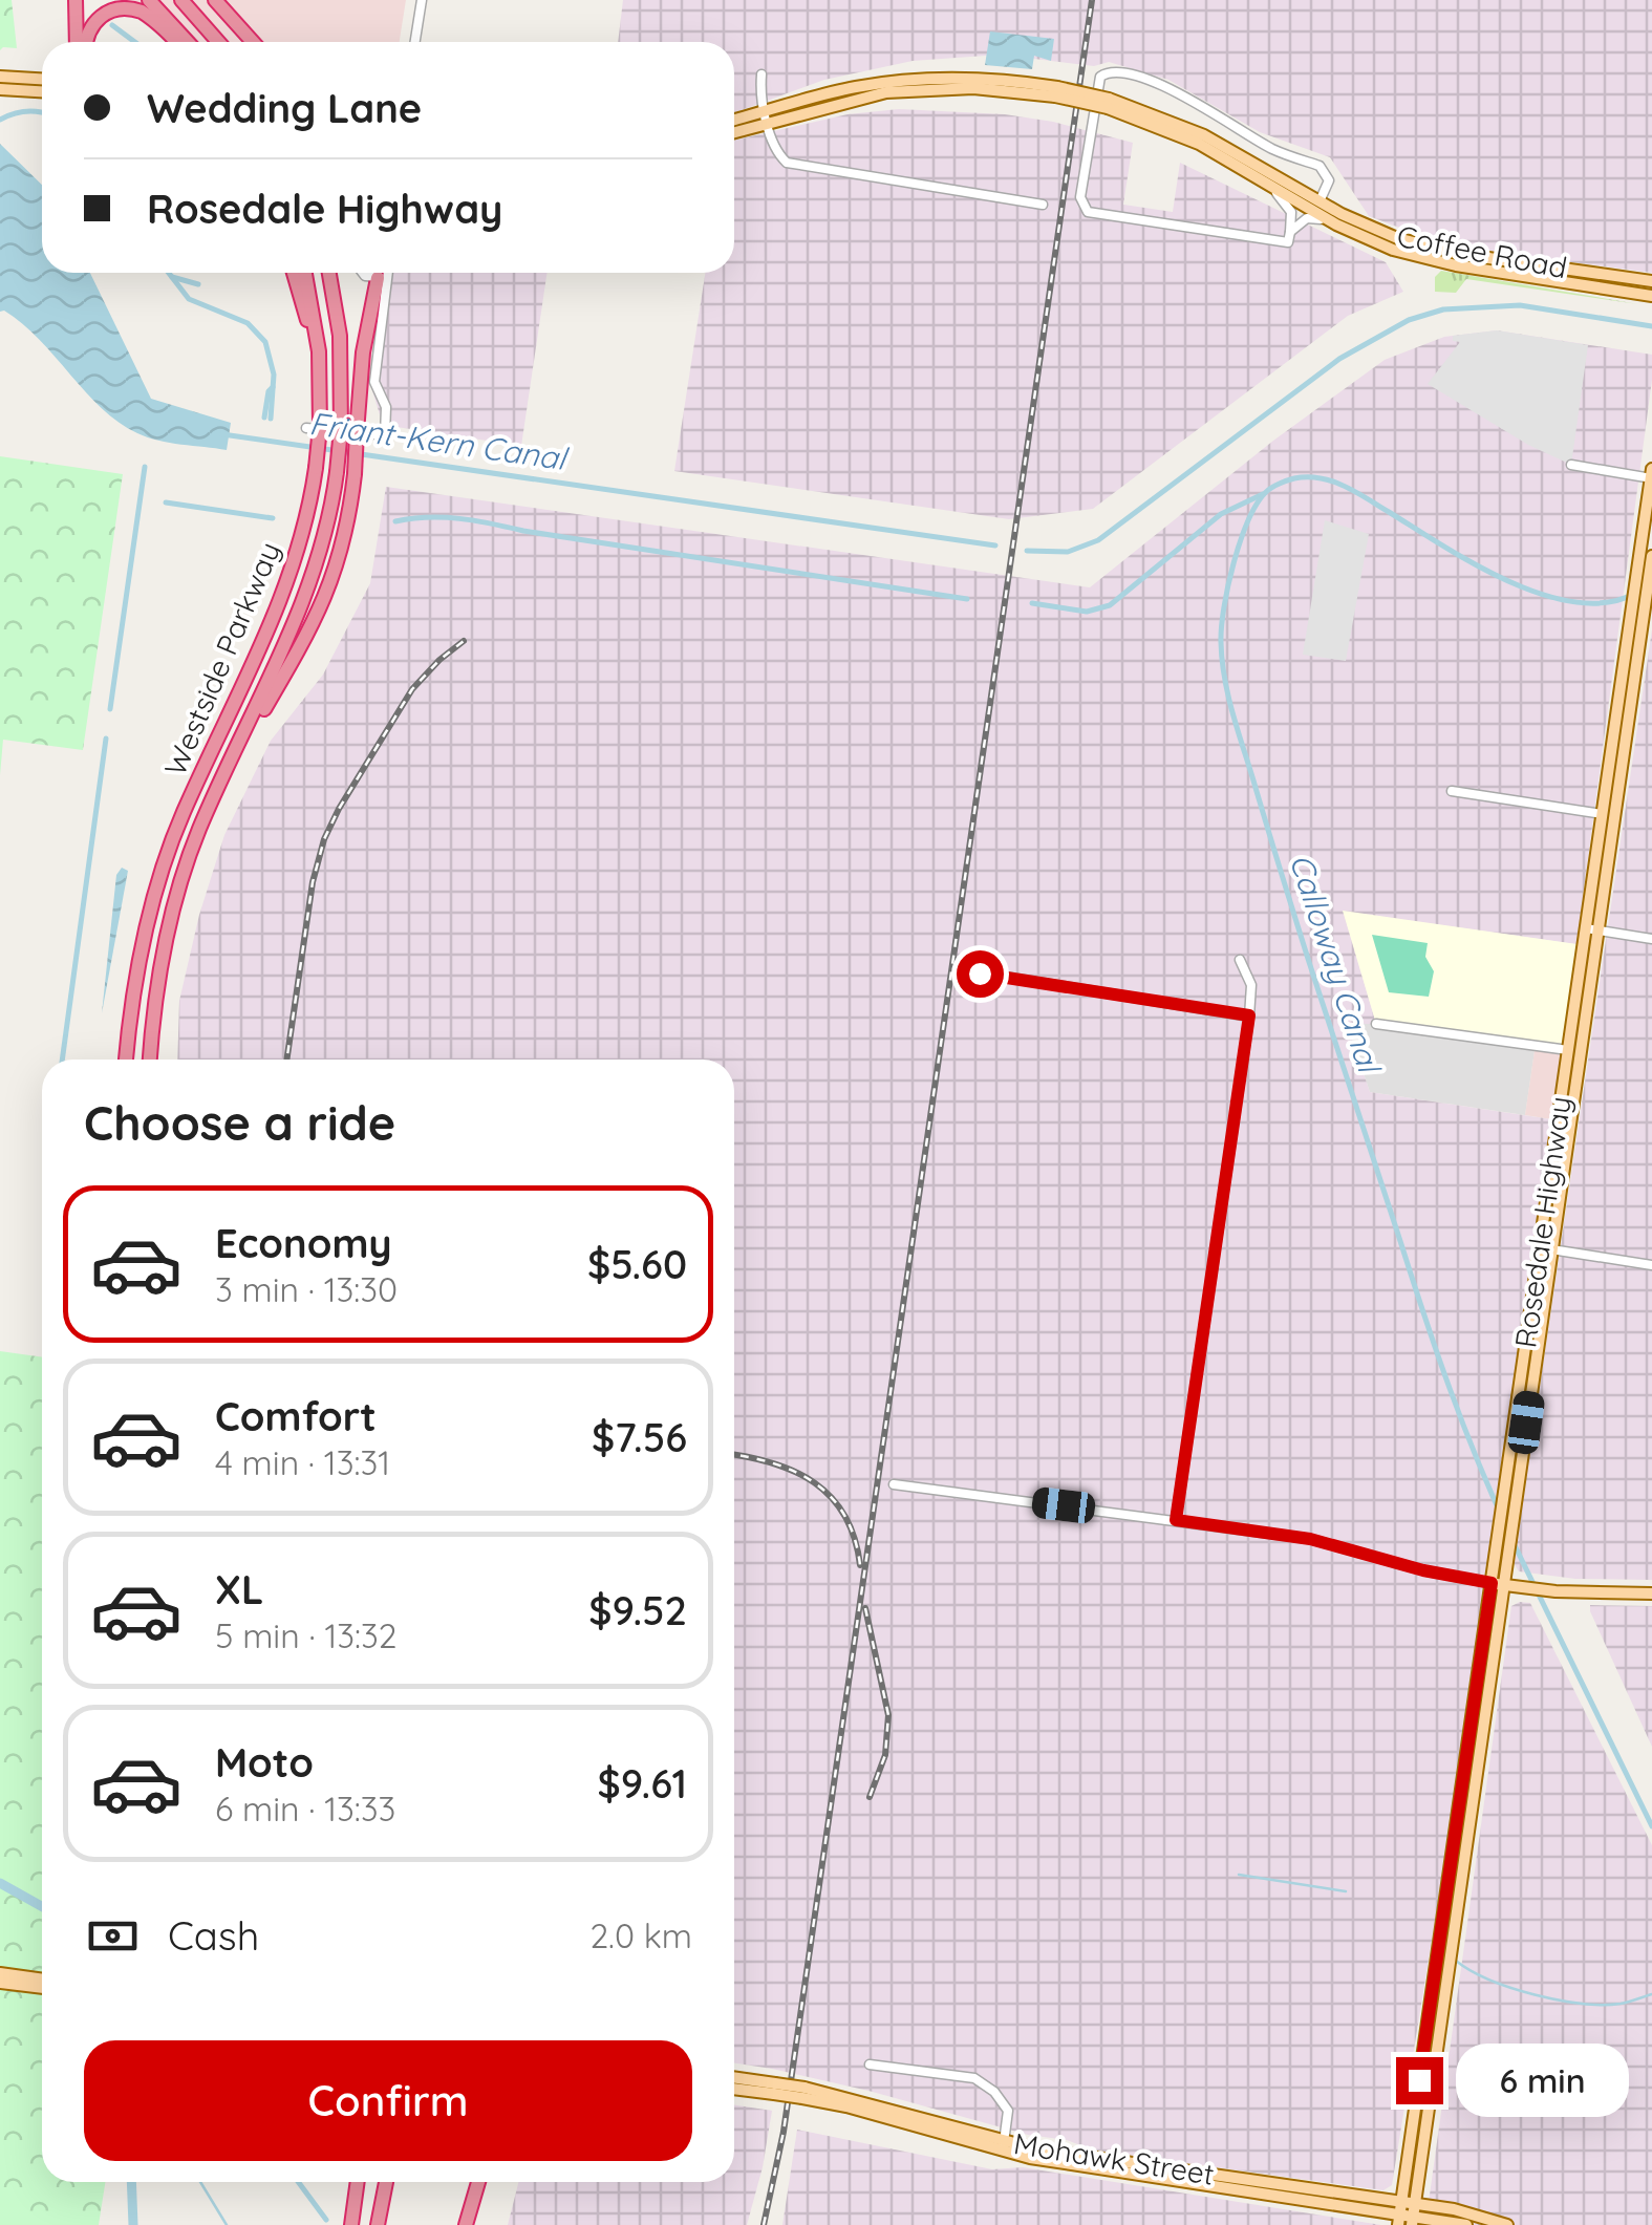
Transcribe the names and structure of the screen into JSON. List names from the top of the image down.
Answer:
{
  "streets": {
    "highway": ["Westside Parkway"],
    "main road": ["Coffee Road", "Rosedale Highway", "Mohawk Street"]
  },
  "crossings": [
    ["Rosedale Highway", "Mohawk Street"]
  ],
  "water": ["Friant-Kern Canal", "Calloway Canal"],
  "page": {
    "banner": ["Wedding Lane", "Rosedale Highway"],
    "heading": "Choose a ride",
    "list": [
      {
        "name": "Economy",
        "note": "3 min · 13:30",
        "value": "$5.60"
      },
      {
        "name": "Comfort",
        "note": "4 min · 13:31",
        "value": "$7.56"
      },
      {
        "name": "XL",
        "note": "5 min · 13:32",
        "value": "$9.52"
      },
      {
        "name": "Moto",
        "note": "6 min · 13:33",
        "value": "$9.61"
      }
    ],
    "pay": ["Cash", "2.0 km"],
    "buttons": "Confirm",
    "bubble": "6 min"
  }
}
